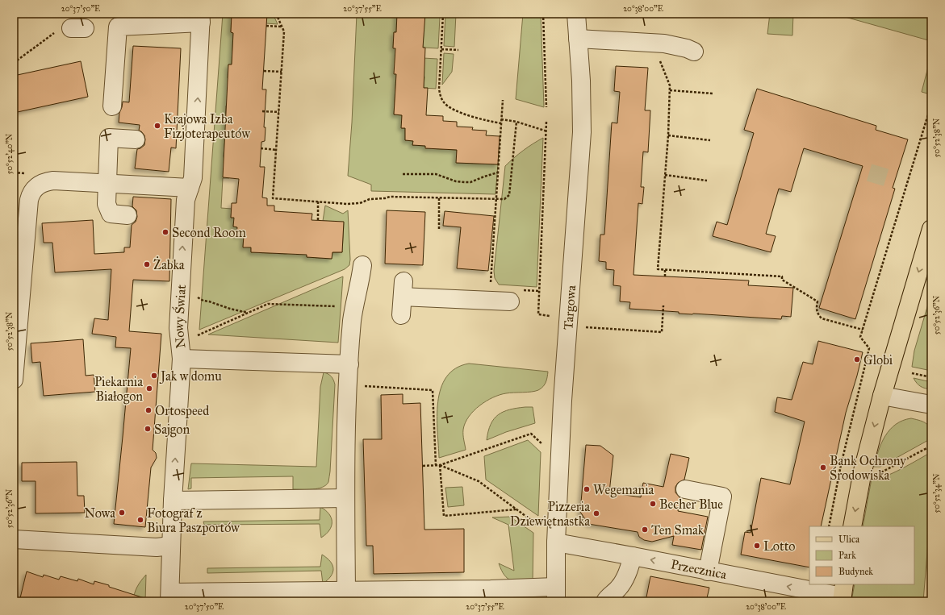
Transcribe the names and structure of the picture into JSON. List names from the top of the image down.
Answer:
{
  "streets": {
    "street": ["Targowa", "Nowy Świat", "Przecznica"]
  },
  "crossings": [
    ["Targowa", "Przecznica"]
  ],
  "one_way": ["Nowy Świat", "Przecznica"],
  "places": [
    "Krajowa Izba Fizjoterapeutów",
    "Second Room",
    "Żabka",
    "Globi",
    "Jak w domu",
    "Piekarnia Białogon",
    "Ortospeed",
    "Sajgon",
    "Bank Ochrony Środowiska",
    "Wegemania",
    "Becher Blue",
    "Nowa",
    "Pizzeria Dziewiętnastka",
    "Fotograf z Biura Paszportów",
    "Ten Smak",
    "Lotto"
  ],
  "legend": ["Ulica", "Park", "Budynek"],
  "coordinates": [
    "20°37'50\"E",
    "20°37'55\"E",
    "20°38'00\"E",
    "50°52'38\"N",
    "50°52'40\"N",
    "50°52'36\"N",
    "50°52'34\"N"
  ]
}
